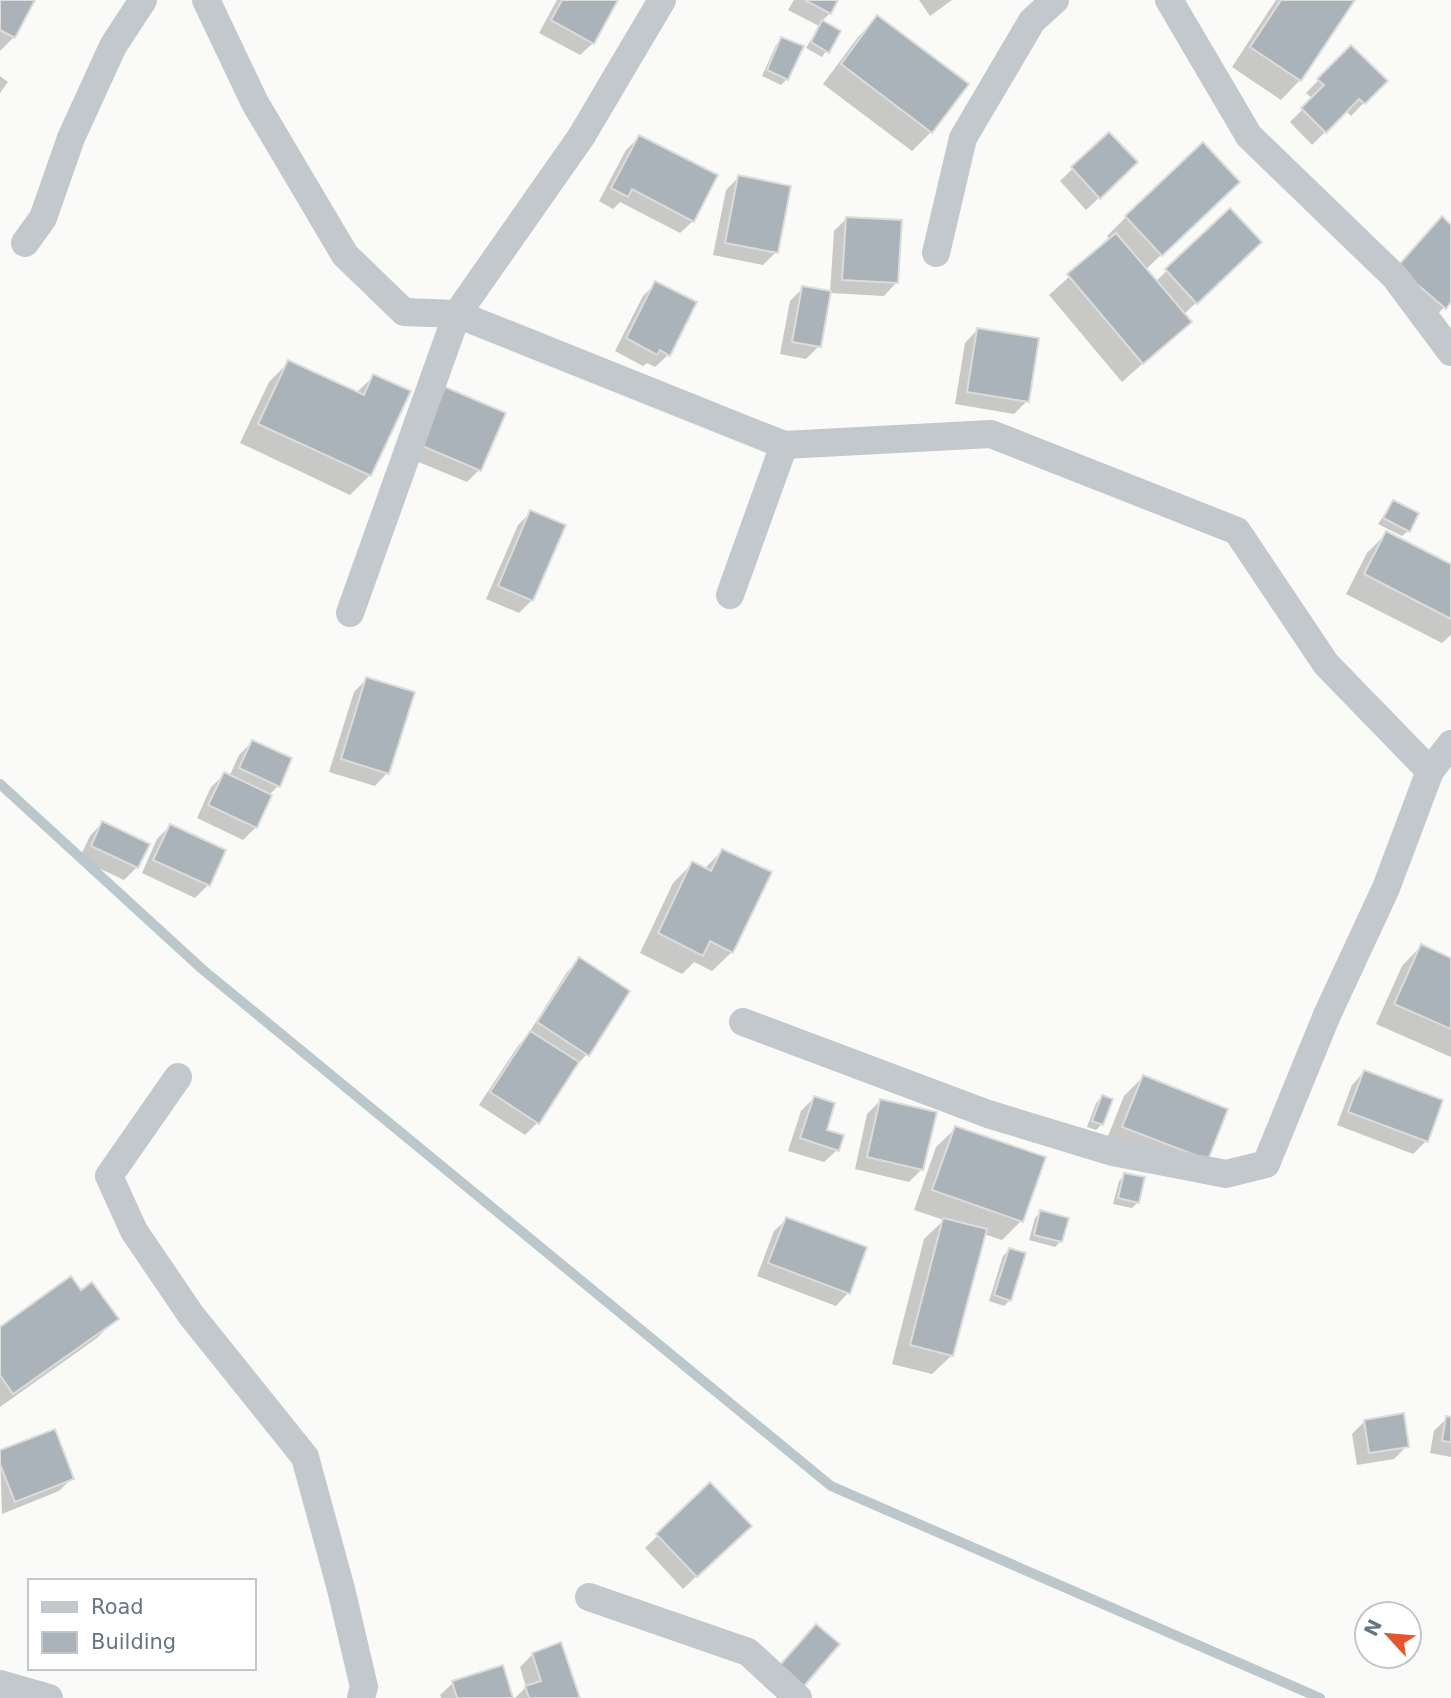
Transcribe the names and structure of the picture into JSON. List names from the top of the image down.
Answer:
{
  "legend": ["Road", "Building"],
  "north": "top left"
}
